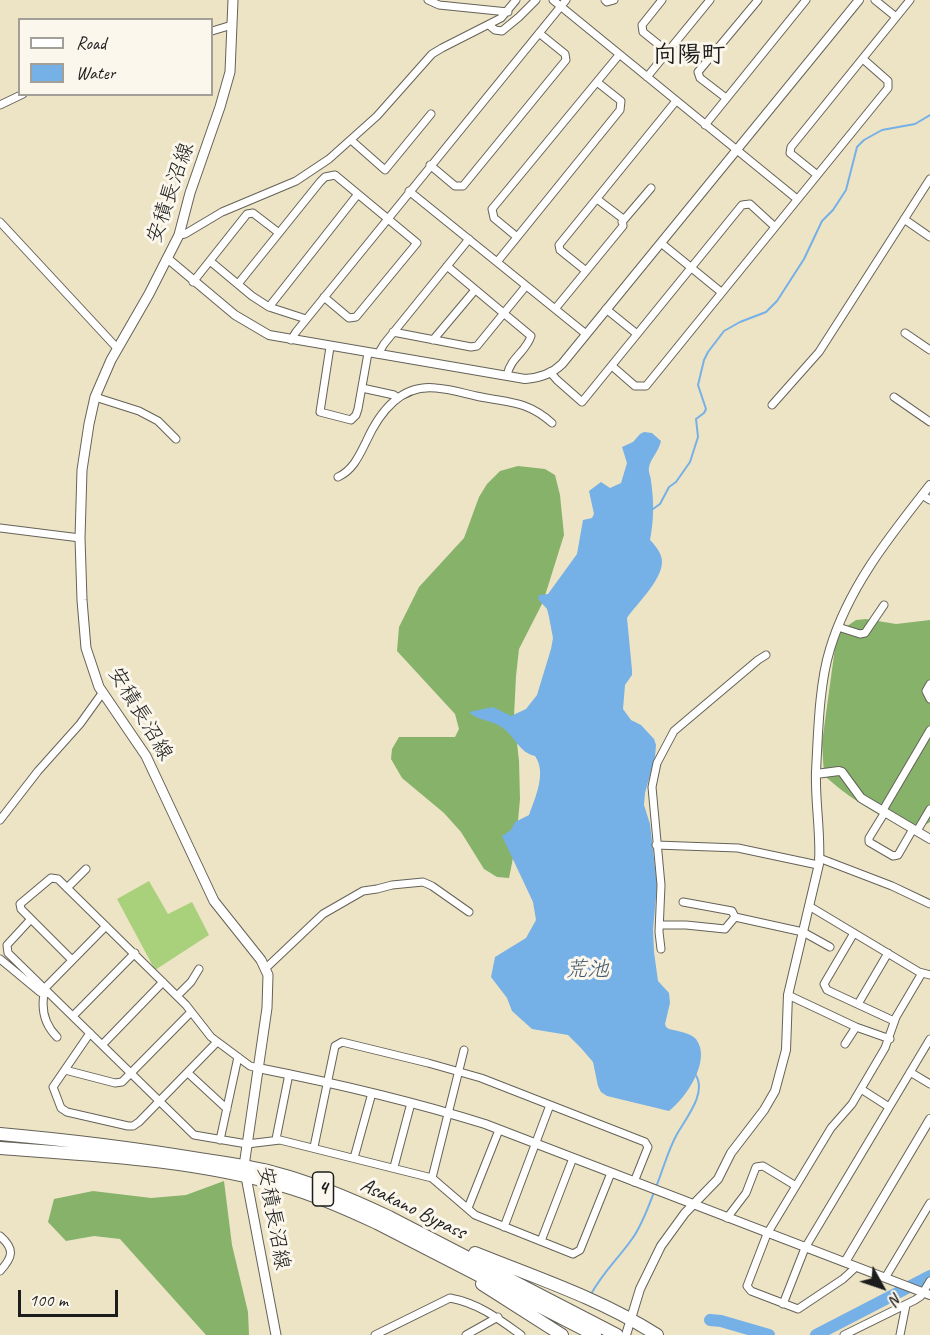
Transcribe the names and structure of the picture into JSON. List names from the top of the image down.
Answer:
{
  "streets": {
    "highway": ["4", "Asakano Bypass"],
    "main road": ["安積長沼線"]
  },
  "crossings": [
    ["安積長沼線", "Asakano Bypass"]
  ],
  "districts": ["向陽町"],
  "water": ["荒池"],
  "legend": ["Road", "Water"],
  "scale_bar": "100 m",
  "north": "bottom right"
}
